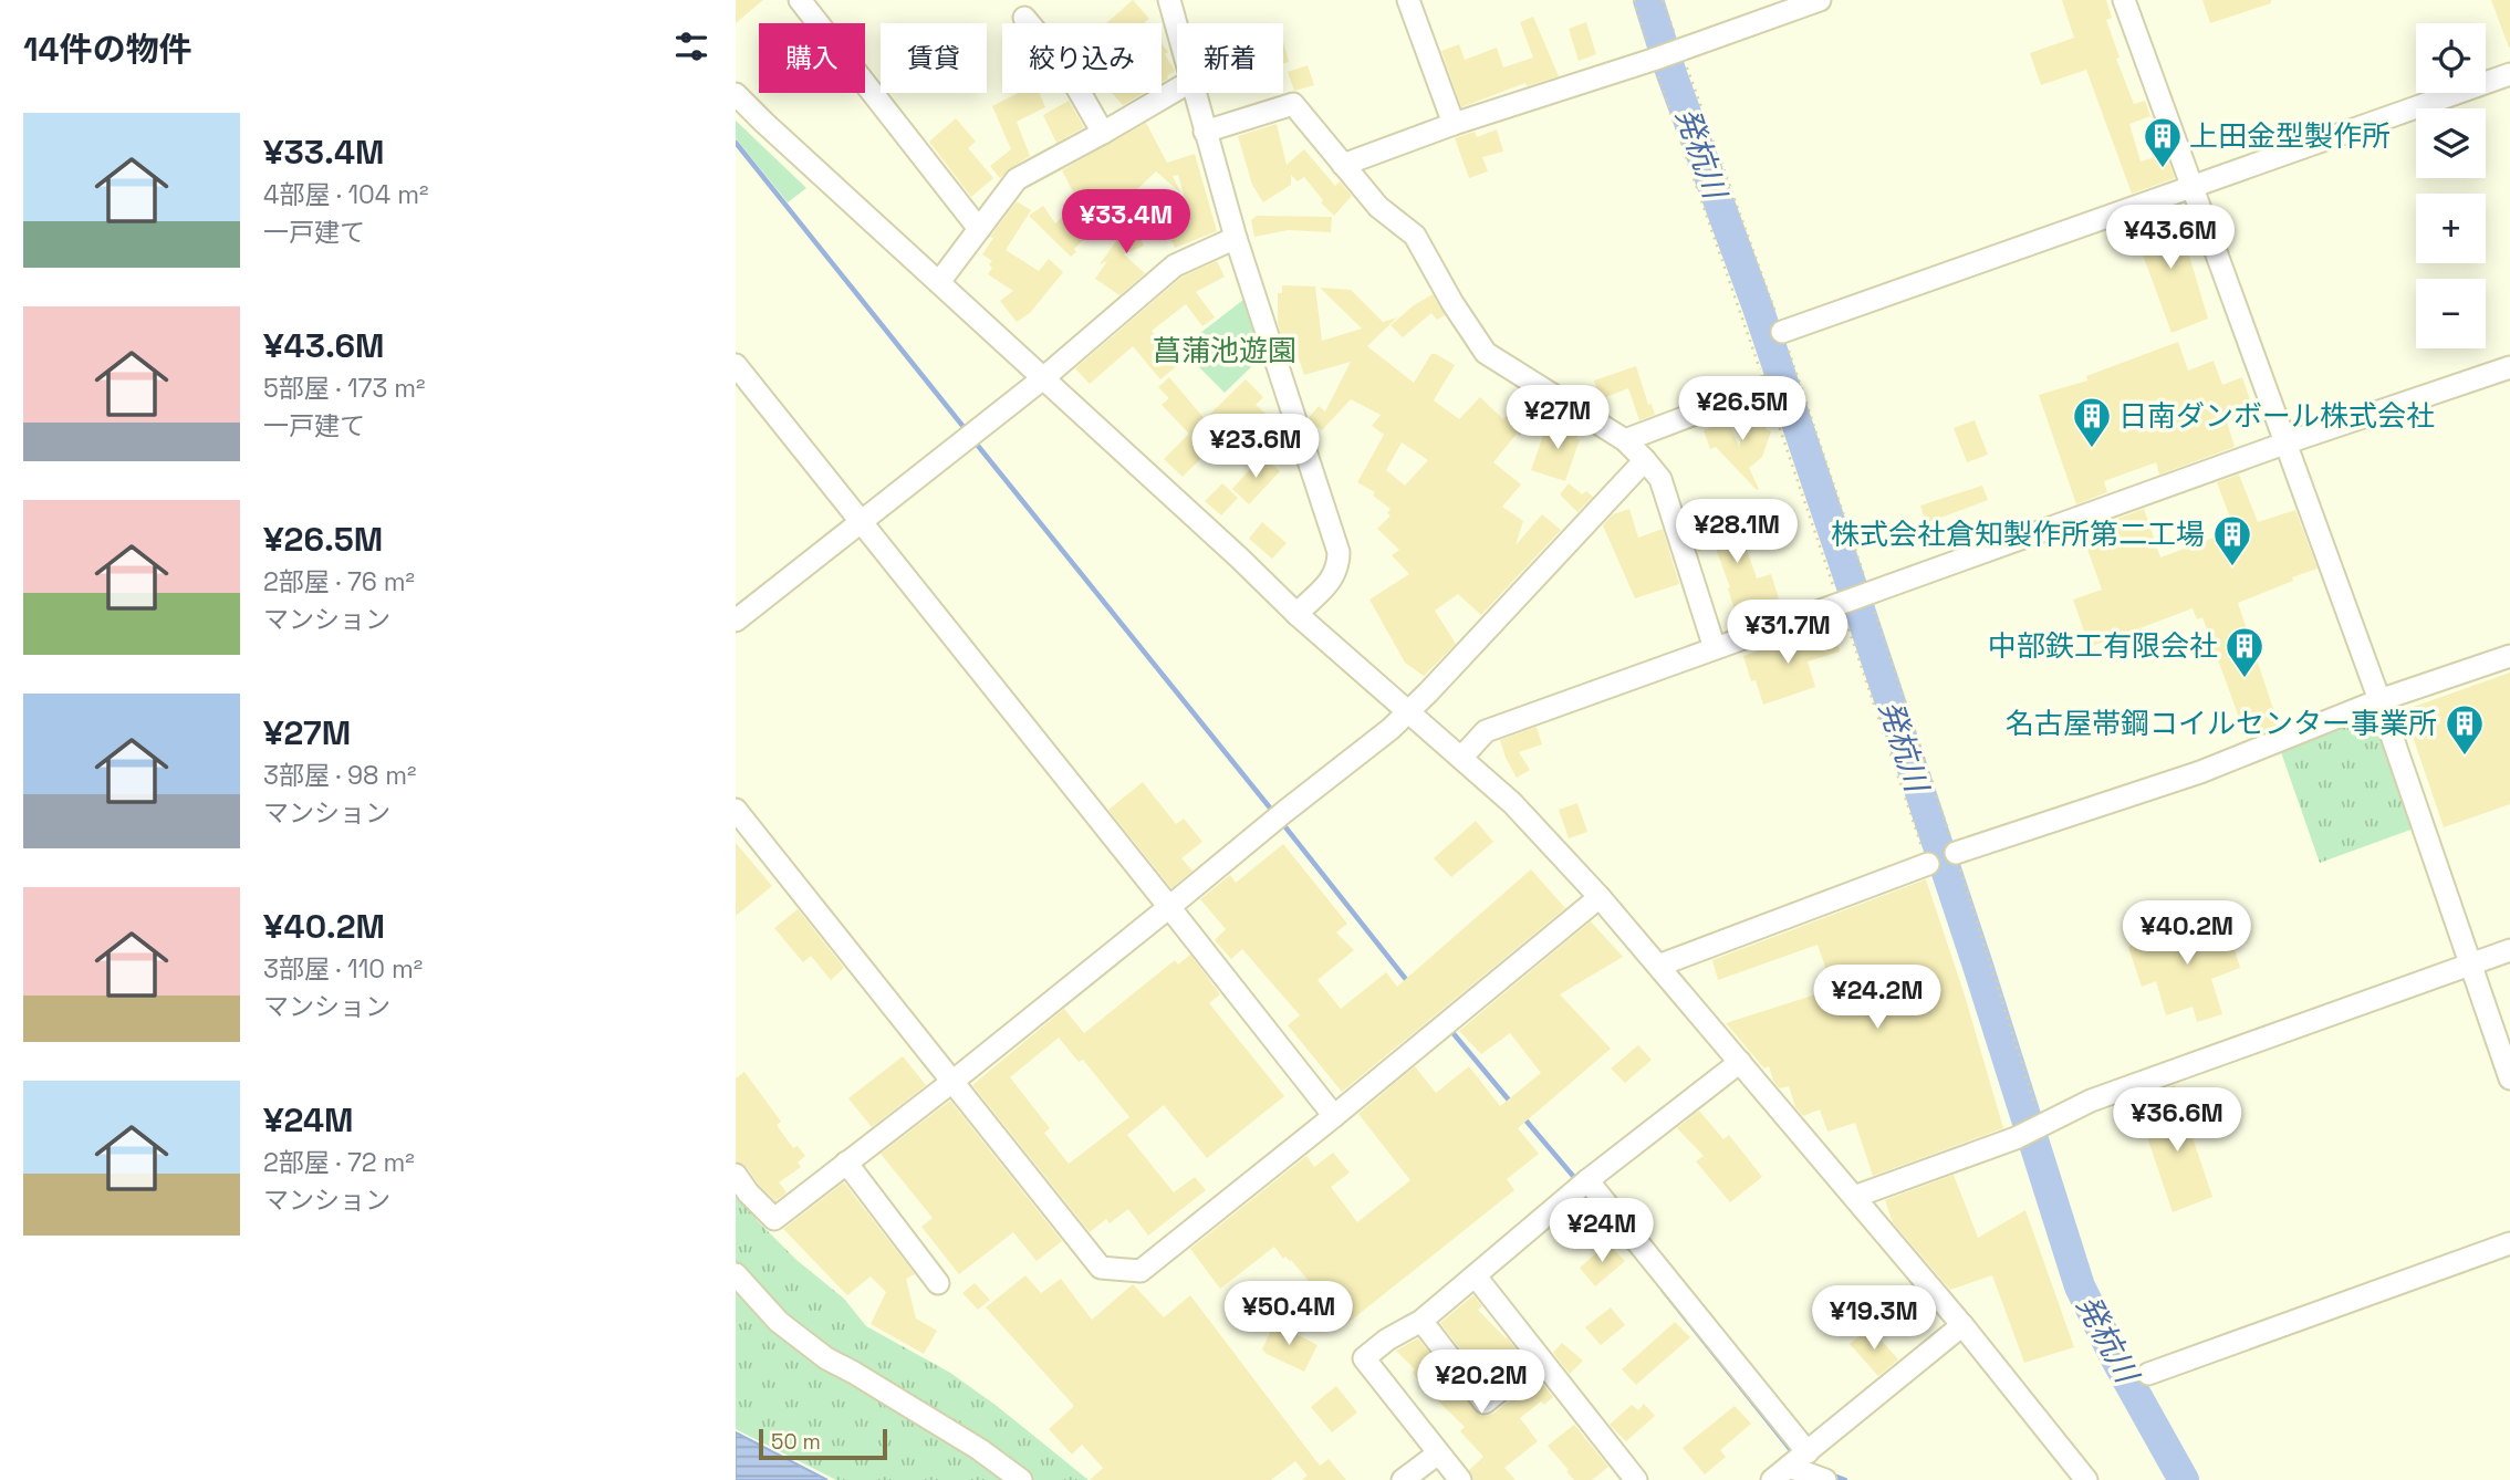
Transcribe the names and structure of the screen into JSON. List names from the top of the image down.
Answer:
{
  "water": ["発杭川"],
  "parks": ["菖蒲池遊園"],
  "places": {
    "building": [
      "上田金型製作所",
      "日南ダンボール株式会社",
      "株式会社倉知製作所第二工場",
      "中部鉄工有限会社",
      "名古屋帯鋼コイルセンター事業所"
    ]
  },
  "scale_bar": "50 m",
  "page": {
    "heading": "14件の物件",
    "map_buttons": ["+", "−"],
    "chip": [
      "購入",
      "賃貸",
      "絞り込み",
      "新着"
    ],
    "list": [
      {
        "name": "¥33.4M",
        "note": "4部屋 · 104 m² · 一戸建て"
      },
      {
        "name": "¥43.6M",
        "note": "5部屋 · 173 m² · 一戸建て"
      },
      {
        "name": "¥26.5M",
        "note": "2部屋 · 76 m² · マンション"
      },
      {
        "name": "¥27M",
        "note": "3部屋 · 98 m² · マンション"
      },
      {
        "name": "¥40.2M",
        "note": "3部屋 · 110 m² · マンション"
      },
      {
        "name": "¥24M",
        "note": "2部屋 · 72 m² · マンション"
      }
    ],
    "price": [
      "¥33.4M",
      "¥43.6M",
      "¥26.5M",
      "¥27M",
      "¥23.6M",
      "¥28.1M",
      "¥31.7M",
      "¥40.2M",
      "¥24.2M",
      "¥36.6M",
      "¥24M",
      "¥50.4M",
      "¥19.3M",
      "¥20.2M"
    ],
    "scale": "50 m"
  }
}
